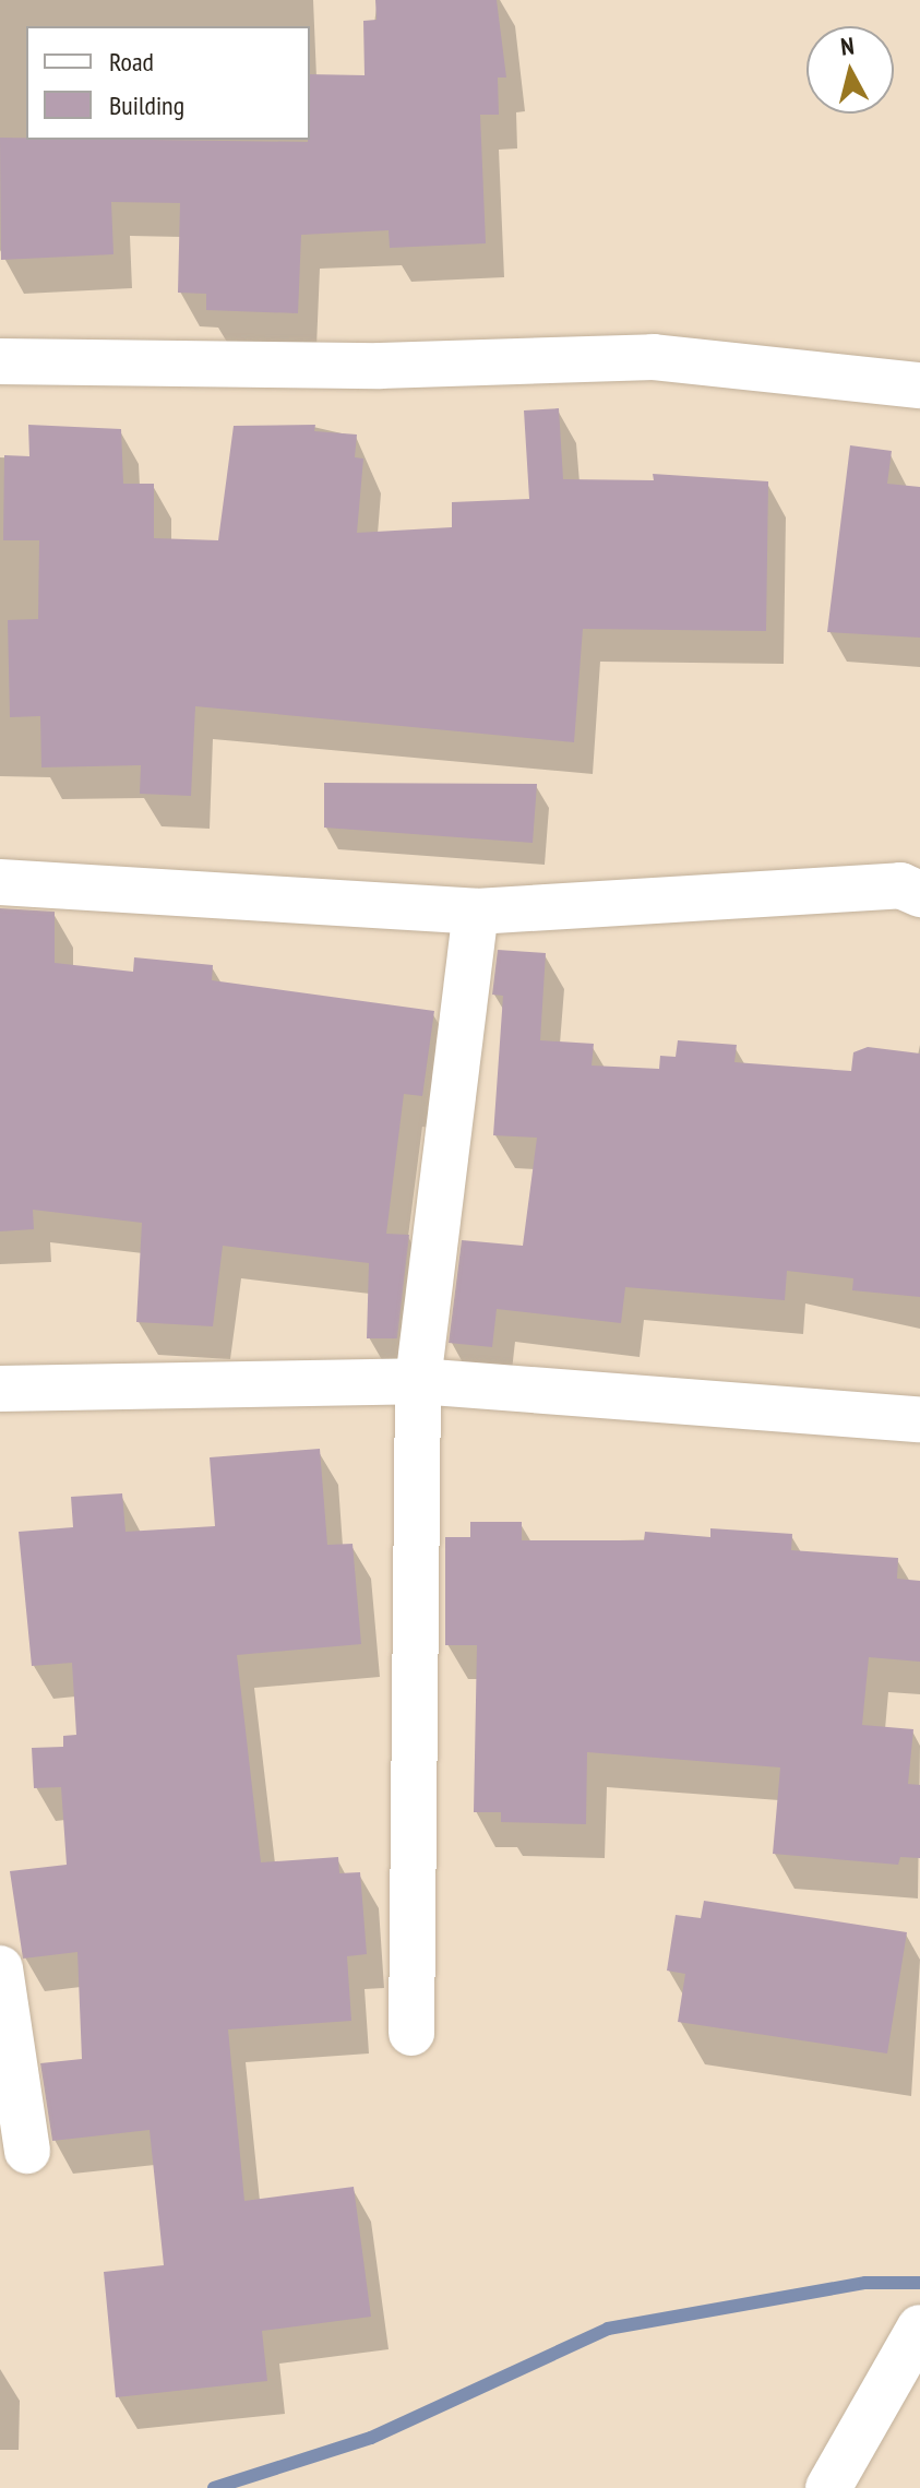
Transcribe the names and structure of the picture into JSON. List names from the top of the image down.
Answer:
{
  "legend": ["Road", "Building"],
  "north": "top"
}
